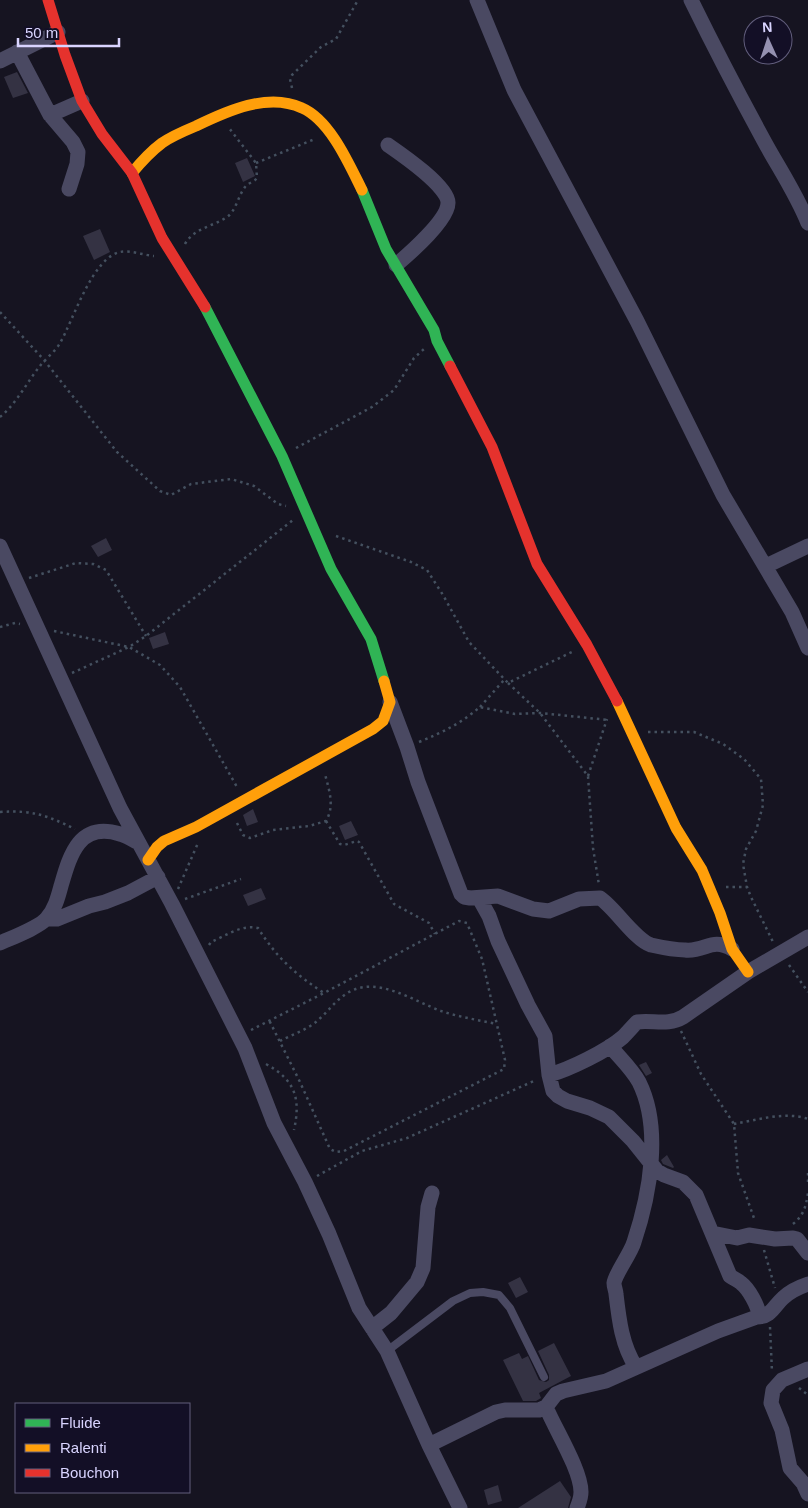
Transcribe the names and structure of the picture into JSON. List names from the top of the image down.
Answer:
{
  "legend": ["Fluide", "Ralenti", "Bouchon"],
  "scale_bar": "50 m",
  "north": "top"
}
